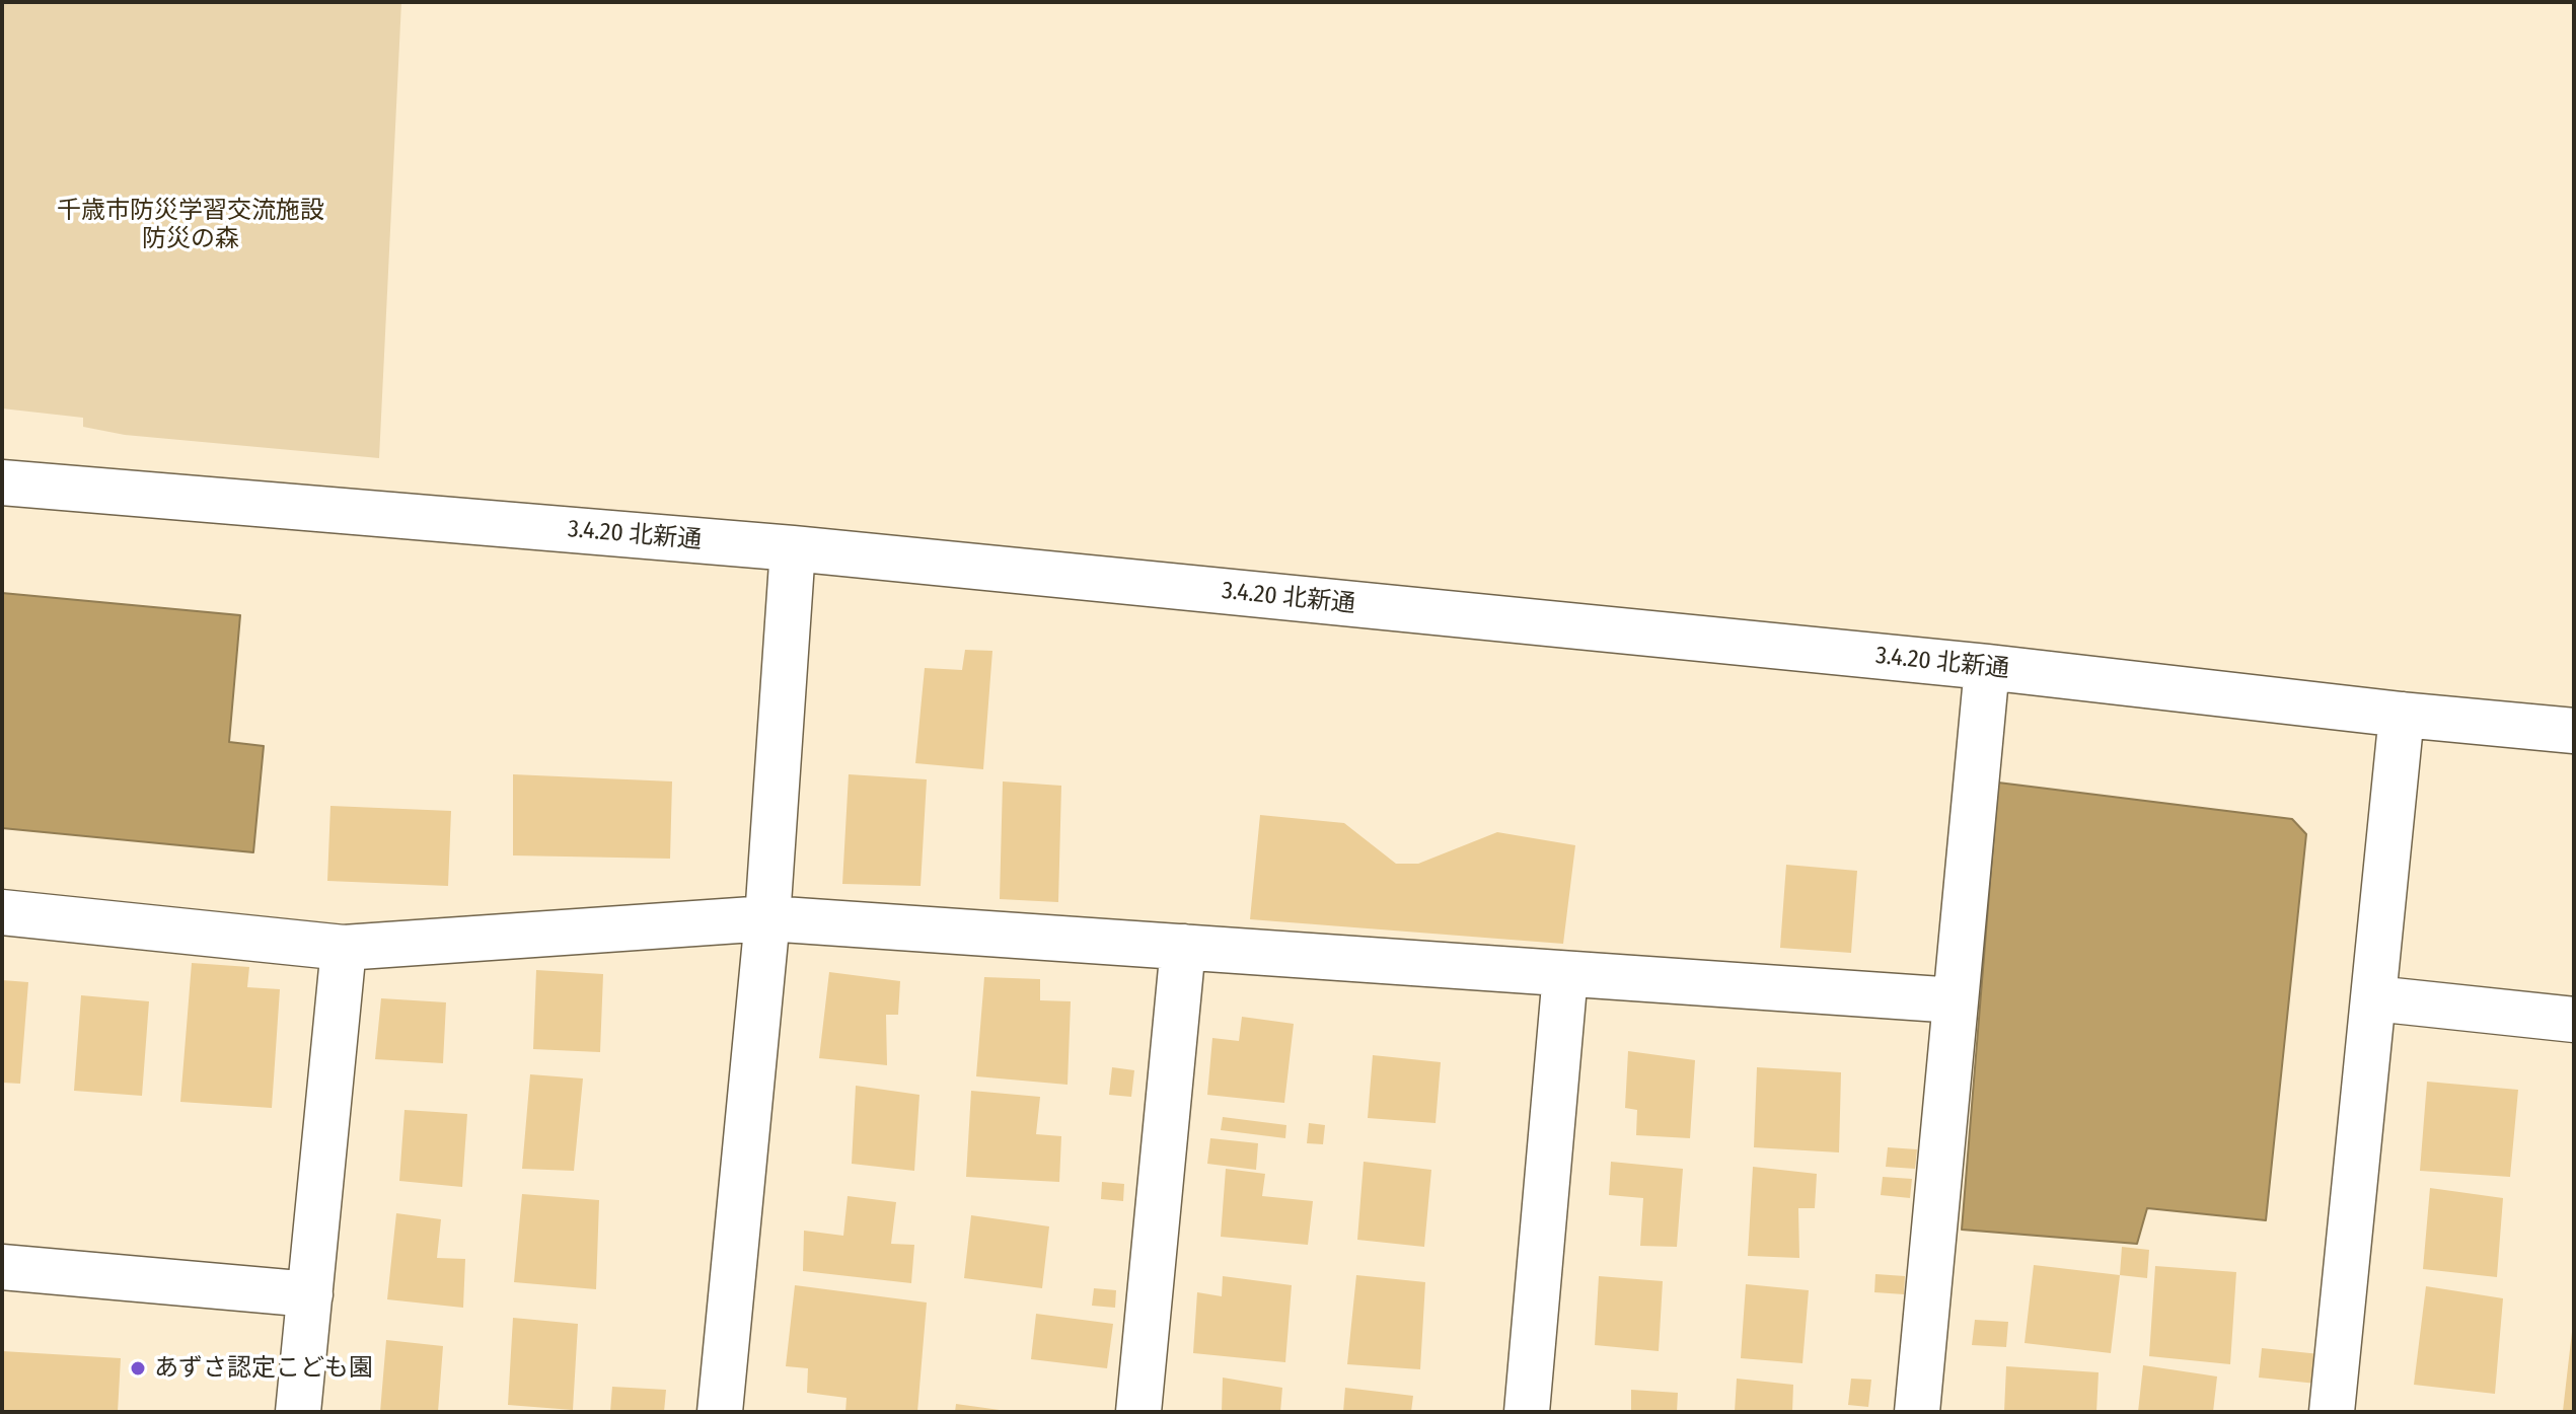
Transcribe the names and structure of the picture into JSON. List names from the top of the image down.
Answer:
{
  "streets": {
    "street": ["3.4.20 北新通"]
  },
  "parks": ["千歳市防災学習交流施設 防災の森"],
  "places": ["あずさ認定こども園"]
}
